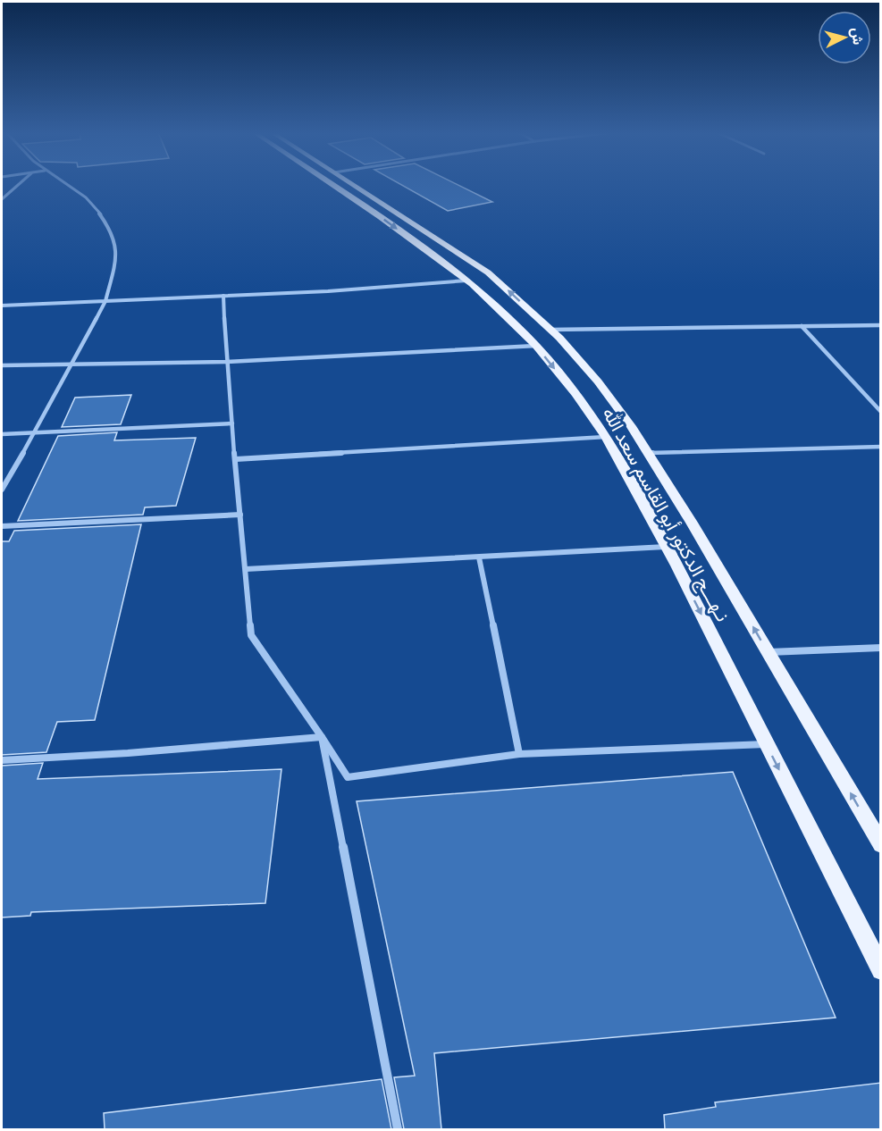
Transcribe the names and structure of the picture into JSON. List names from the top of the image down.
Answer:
{
  "streets": {
    "main road": ["نـهـــج الدكتور أبو القاسم سعد الله"]
  },
  "north": "right"
}
